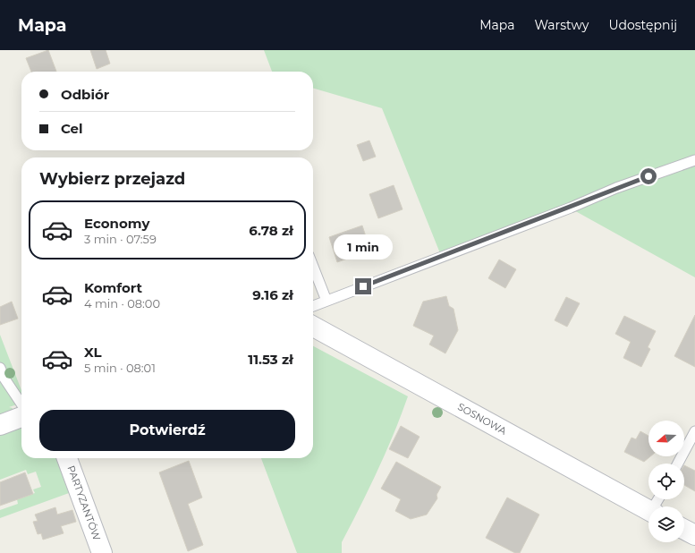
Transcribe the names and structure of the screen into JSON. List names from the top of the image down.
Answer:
{
  "streets": {
    "street": ["SOSNOWA", "PARTYZANTÓW"]
  },
  "north": "left",
  "page": {
    "header": "Mapa",
    "nav": ["Mapa", "Warstwy", "Udostępnij"],
    "banner": ["Odbiór", "Cel"],
    "heading": "Wybierz przejazd",
    "list": [
      {
        "name": "Economy",
        "note": "3 min · 07:59",
        "value": "6.78 zł"
      },
      {
        "name": "Komfort",
        "note": "4 min · 08:00",
        "value": "9.16 zł"
      },
      {
        "name": "XL",
        "note": "5 min · 08:01",
        "value": "11.53 zł"
      }
    ],
    "bubble": "1 min",
    "buttons": "Potwierdź"
  }
}
